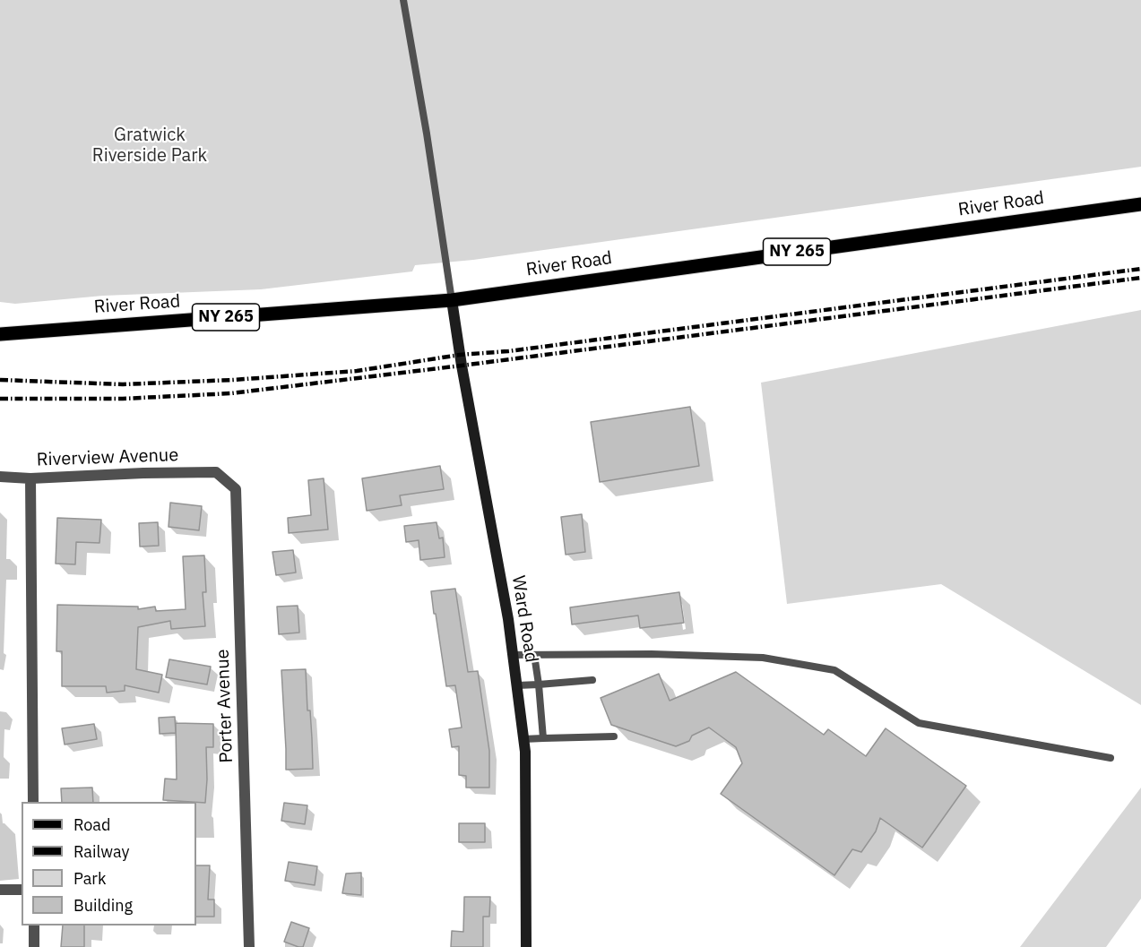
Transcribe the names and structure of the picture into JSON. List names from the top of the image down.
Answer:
{
  "streets": {
    "main road": ["River Road", "NY 265", "Ward Road"],
    "street": ["Riverview Avenue", "Porter Avenue"]
  },
  "crossings": [
    ["River Road", "Ward Road"],
    ["Riverview Avenue", "Porter Avenue"]
  ],
  "parks": ["Gratwick Riverside Park"],
  "legend": [
    "Road",
    "Railway",
    "Park",
    "Building"
  ]
}
